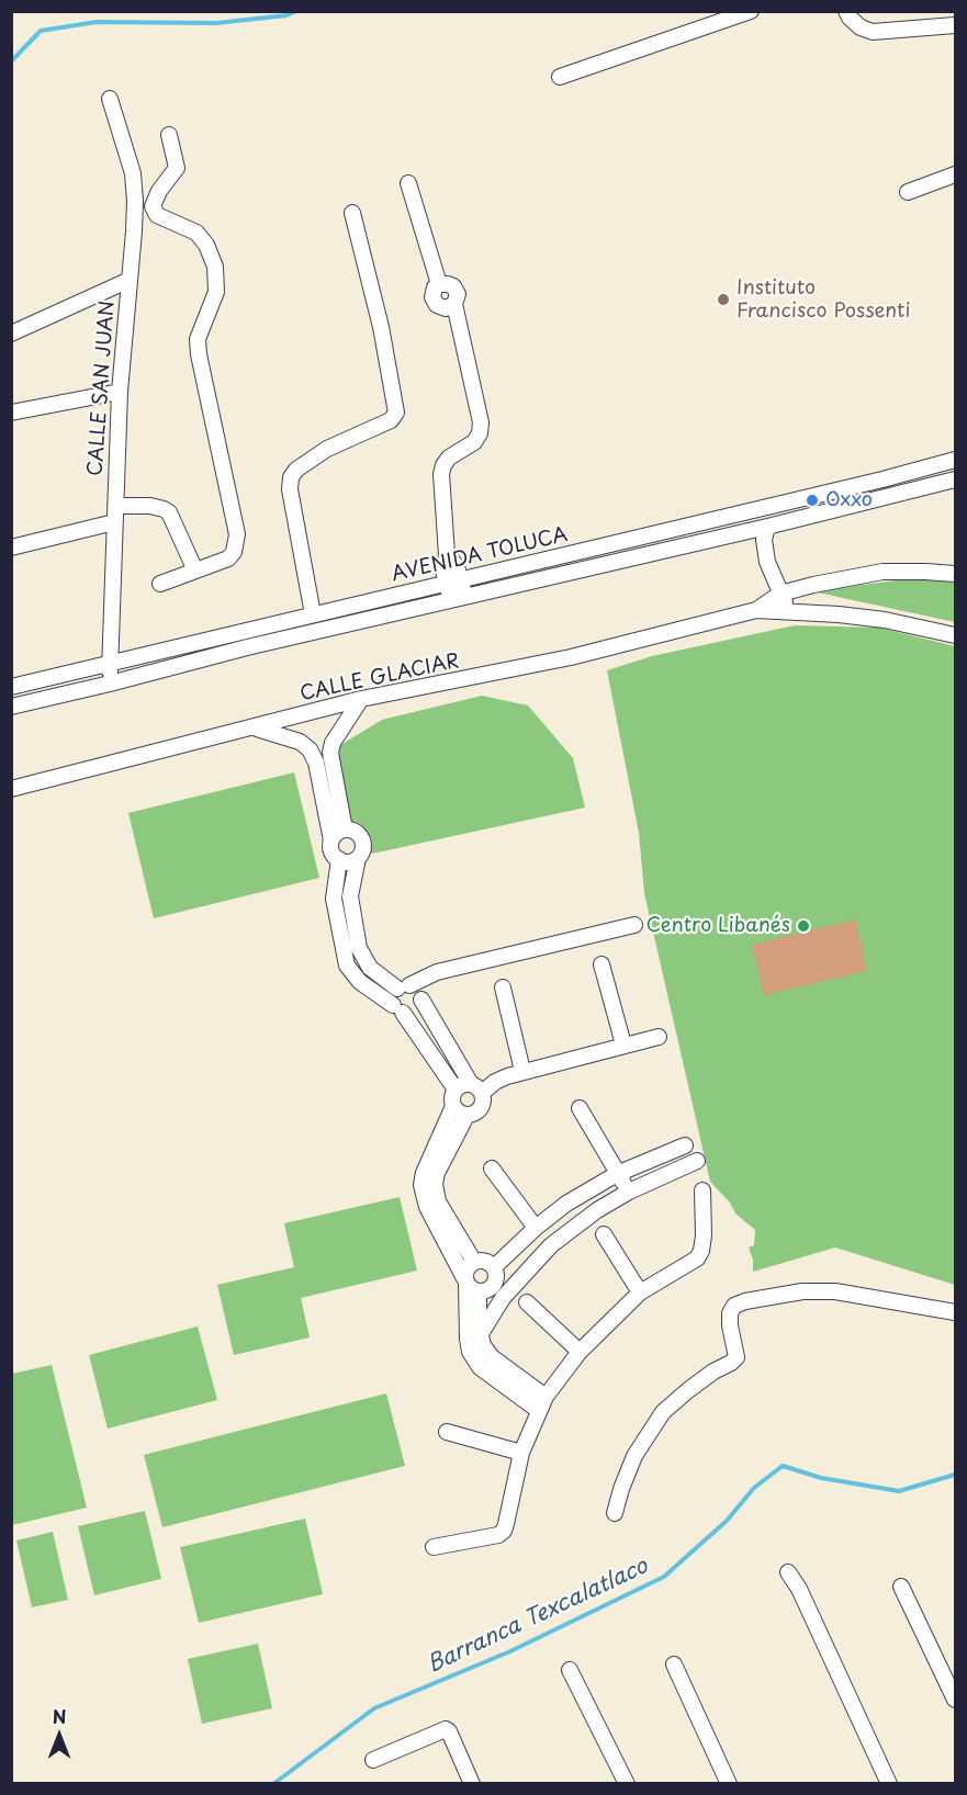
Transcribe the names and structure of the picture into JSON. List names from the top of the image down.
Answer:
{
  "streets": {
    "street": ["CALLE SAN JUAN", "AVENIDA TOLUCA", "CALLE GLACIAR"]
  },
  "crossings": [
    ["CALLE SAN JUAN", "AVENIDA TOLUCA"]
  ],
  "water": ["Barranca Texcalatlaco"],
  "places": ["Instituto Francisco Possenti", "Oxxo", "Centro Libanés"],
  "north": "top"
}
